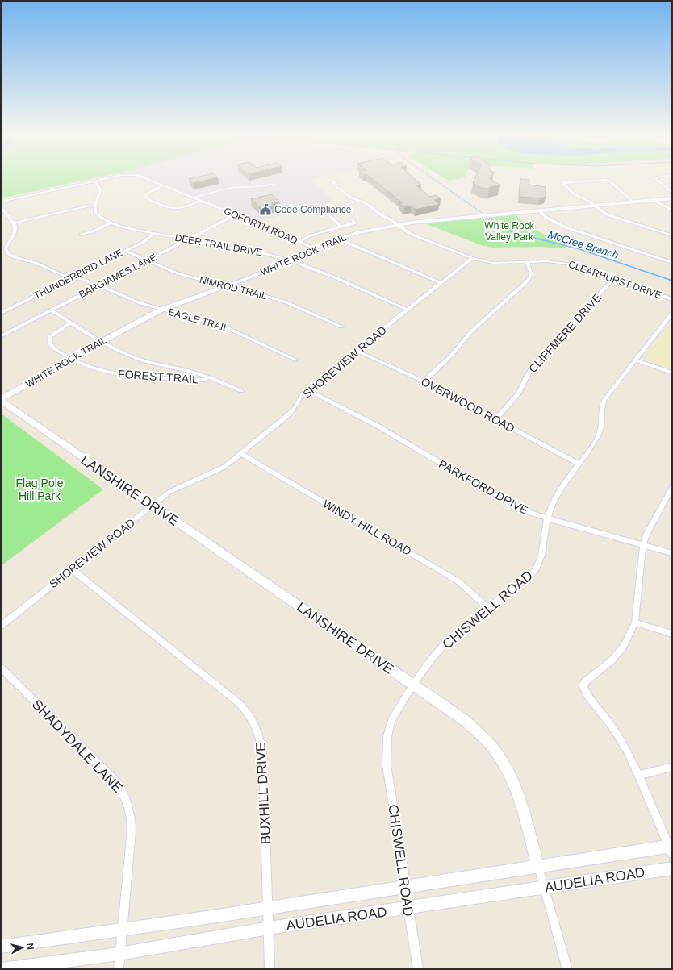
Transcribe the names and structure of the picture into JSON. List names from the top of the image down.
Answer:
{
  "streets": {
    "street": [
      "GOFORTH ROAD",
      "DEER TRAIL DRIVE",
      "WHITE ROCK TRAIL",
      "THUNDERBIRD LANE",
      "BARGIAMES LANE",
      "CLEARHURST DRIVE",
      "NIMROD TRAIL",
      "EAGLE TRAIL",
      "CLIFFMERE DRIVE",
      "SHOREVIEW ROAD",
      "FOREST TRAIL",
      "OVERWOOD ROAD",
      "PARKFORD DRIVE",
      "LANSHIRE DRIVE",
      "WINDY HILL ROAD",
      "CHISWELL ROAD",
      "SHADYDALE LANE",
      "BUXHILL DRIVE",
      "AUDELIA ROAD"
    ]
  },
  "crossings": [
    ["GOFORTH ROAD", "WHITE ROCK TRAIL"],
    ["GOFORTH ROAD", "BARGIAMES LANE"],
    ["DEER TRAIL DRIVE", "WHITE ROCK TRAIL"],
    ["DEER TRAIL DRIVE", "THUNDERBIRD LANE"],
    ["DEER TRAIL DRIVE", "BARGIAMES LANE"],
    ["DEER TRAIL DRIVE", "SHOREVIEW ROAD"],
    ["WHITE ROCK TRAIL", "CLEARHURST DRIVE"],
    ["WHITE ROCK TRAIL", "NIMROD TRAIL"],
    ["WHITE ROCK TRAIL", "EAGLE TRAIL"],
    ["WHITE ROCK TRAIL", "FOREST TRAIL"],
    ["WHITE ROCK TRAIL", "LANSHIRE DRIVE"],
    ["THUNDERBIRD LANE", "NIMROD TRAIL"],
    ["THUNDERBIRD LANE", "EAGLE TRAIL"],
    ["BARGIAMES LANE", "NIMROD TRAIL"],
    ["BARGIAMES LANE", "EAGLE TRAIL"],
    ["BARGIAMES LANE", "FOREST TRAIL"],
    ["CLEARHURST DRIVE", "CLIFFMERE DRIVE"],
    ["CLEARHURST DRIVE", "SHOREVIEW ROAD"],
    ["CLIFFMERE DRIVE", "OVERWOOD ROAD"],
    ["SHOREVIEW ROAD", "OVERWOOD ROAD"],
    ["SHOREVIEW ROAD", "PARKFORD DRIVE"],
    ["SHOREVIEW ROAD", "LANSHIRE DRIVE"],
    ["SHOREVIEW ROAD", "WINDY HILL ROAD"],
    ["SHOREVIEW ROAD", "BUXHILL DRIVE"],
    ["OVERWOOD ROAD", "CHISWELL ROAD"],
    ["PARKFORD DRIVE", "CHISWELL ROAD"],
    ["LANSHIRE DRIVE", "CHISWELL ROAD"],
    ["LANSHIRE DRIVE", "AUDELIA ROAD"],
    ["WINDY HILL ROAD", "CHISWELL ROAD"],
    ["CHISWELL ROAD", "AUDELIA ROAD"],
    ["SHADYDALE LANE", "AUDELIA ROAD"],
    ["BUXHILL DRIVE", "AUDELIA ROAD"]
  ],
  "water": ["McCree Branch"],
  "parks": ["White Rock Valley Park", "Flag Pole Hill Park"],
  "places": {
    "public building": ["Code Compliance"]
  },
  "north": "right"
}
